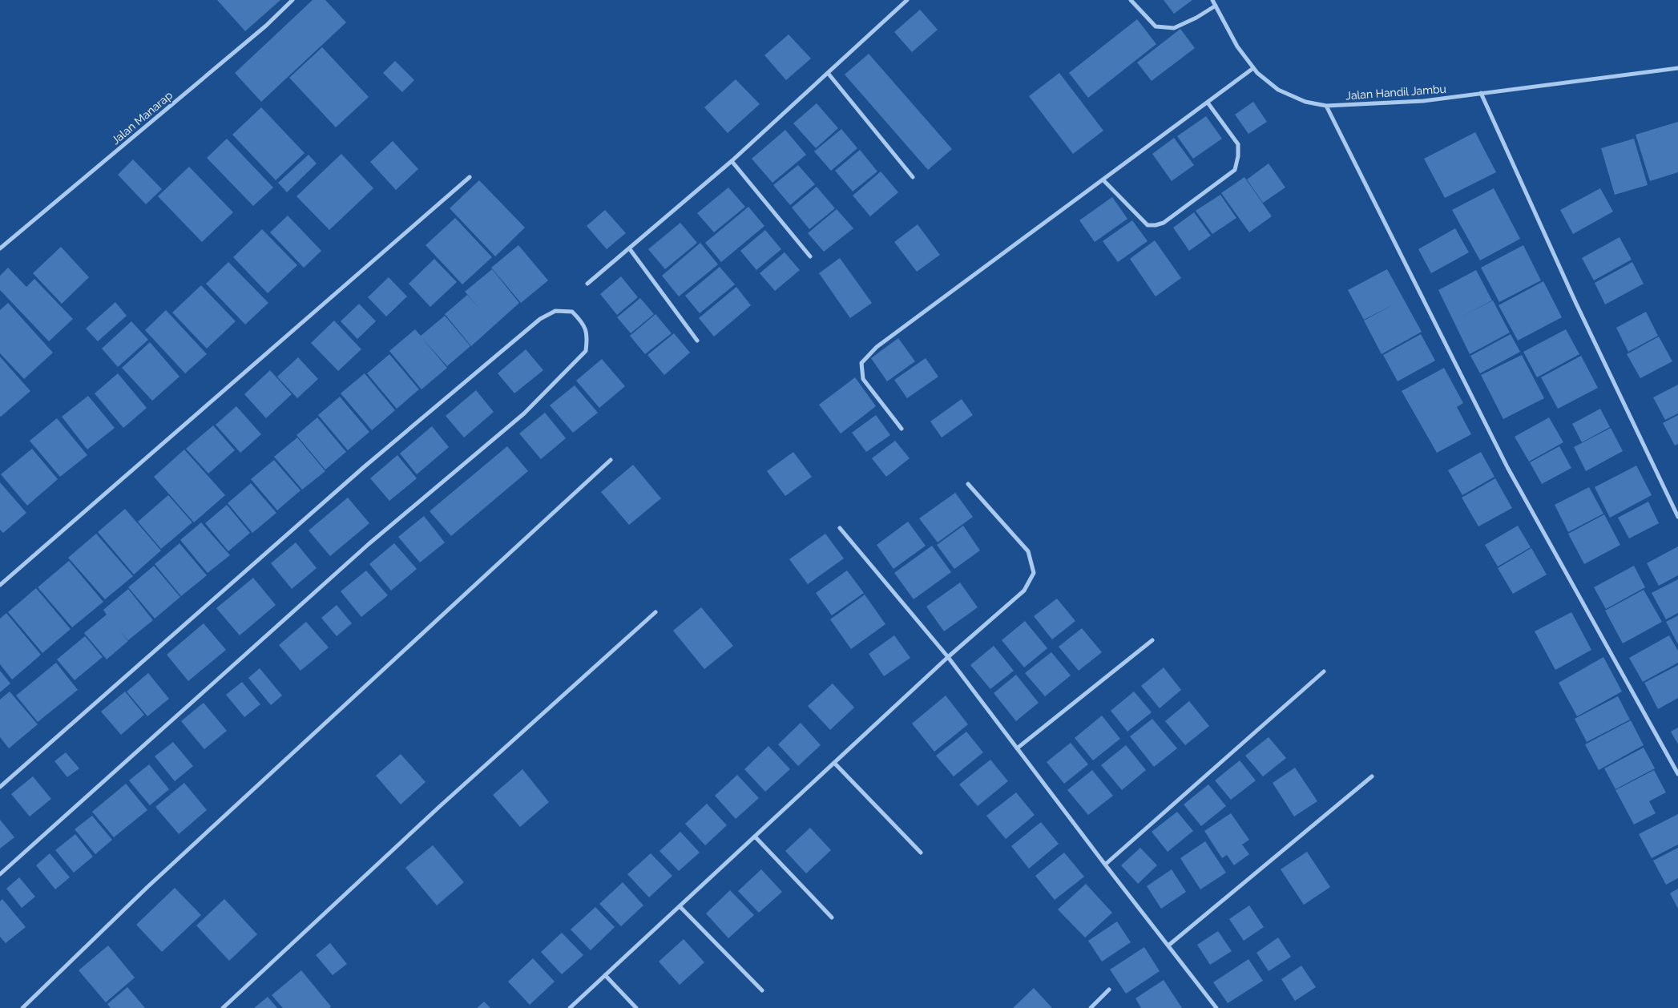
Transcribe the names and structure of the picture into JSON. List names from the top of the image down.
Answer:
{
  "streets": {
    "street": ["Jalan Handil Jambu", "Jalan Manarap"]
  }
}
